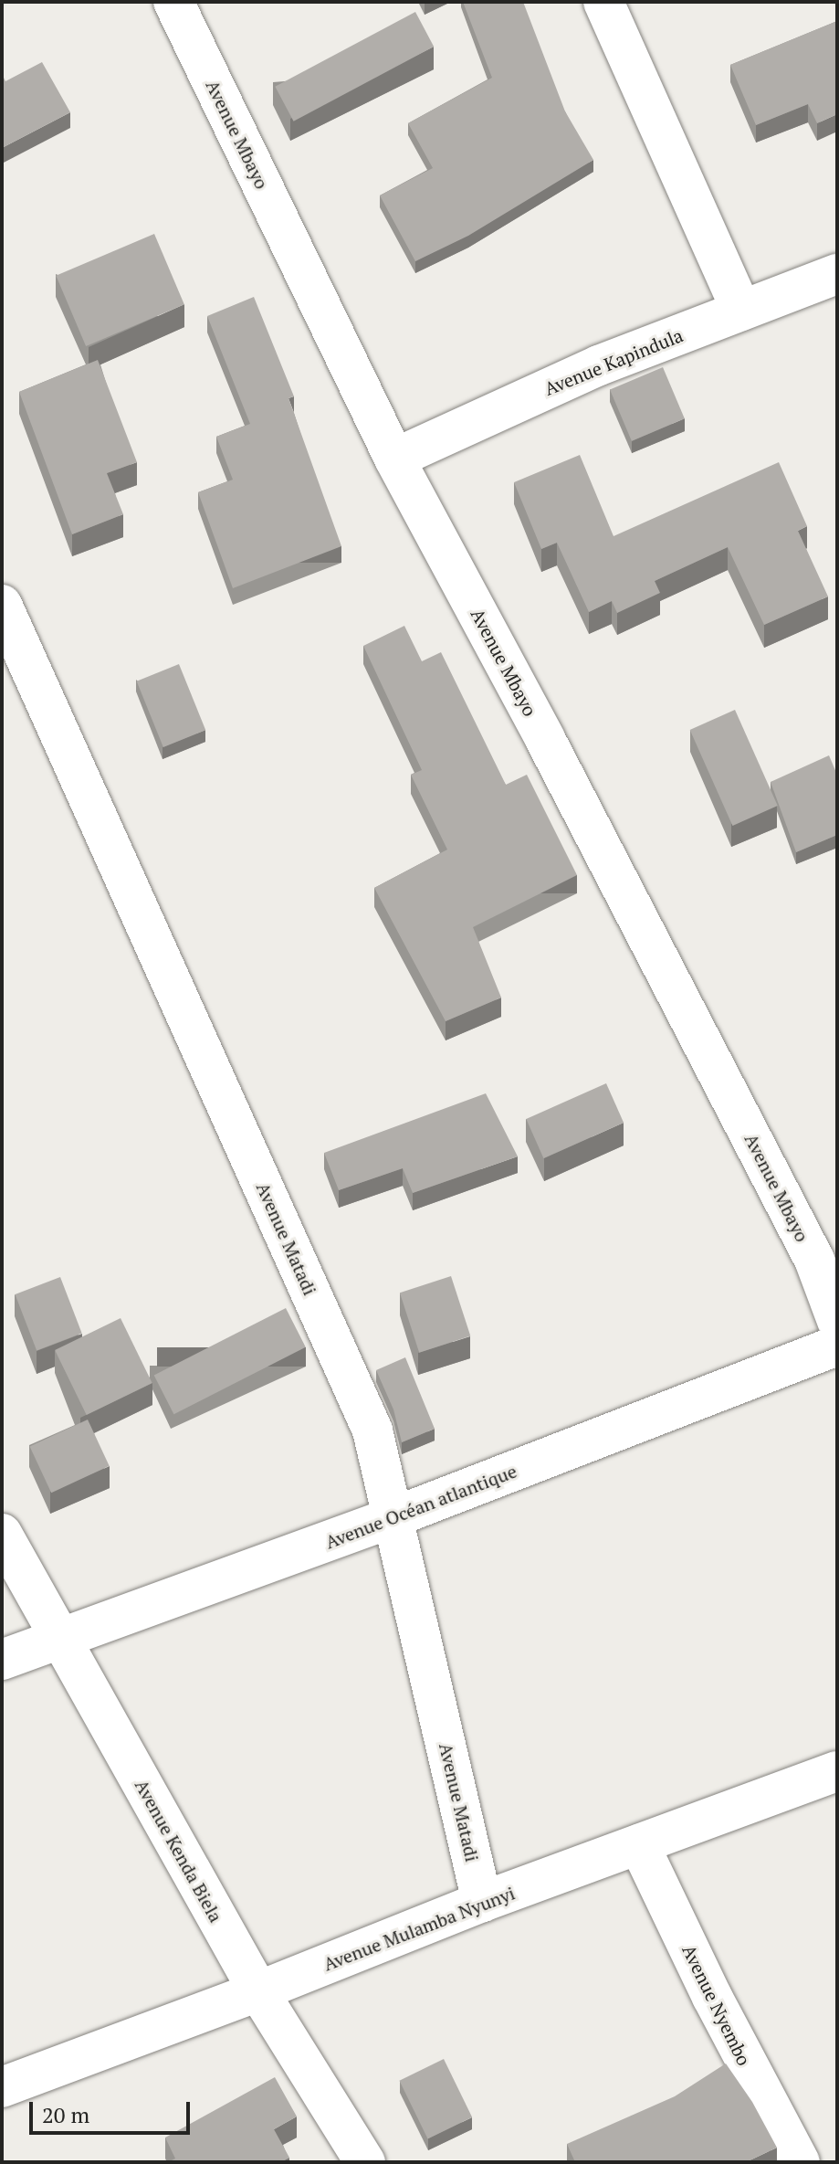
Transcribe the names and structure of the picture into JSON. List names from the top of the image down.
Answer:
{
  "streets": {
    "street": [
      "Avenue Mbayo",
      "Avenue Kapindula",
      "Avenue Matadi",
      "Avenue Océan atlantique",
      "Avenue Kenda Biela",
      "Avenue Mulamba Nyunyi",
      "Avenue Nyembo"
    ]
  },
  "crossings": [
    ["Avenue Mbayo", "Avenue Kapindula"],
    ["Avenue Matadi", "Avenue Océan atlantique"],
    ["Avenue Matadi", "Avenue Mulamba Nyunyi"],
    ["Avenue Océan atlantique", "Avenue Kenda Biela"],
    ["Avenue Kenda Biela", "Avenue Mulamba Nyunyi"],
    ["Avenue Mulamba Nyunyi", "Avenue Nyembo"]
  ],
  "scale_bar": "20 m"
}
